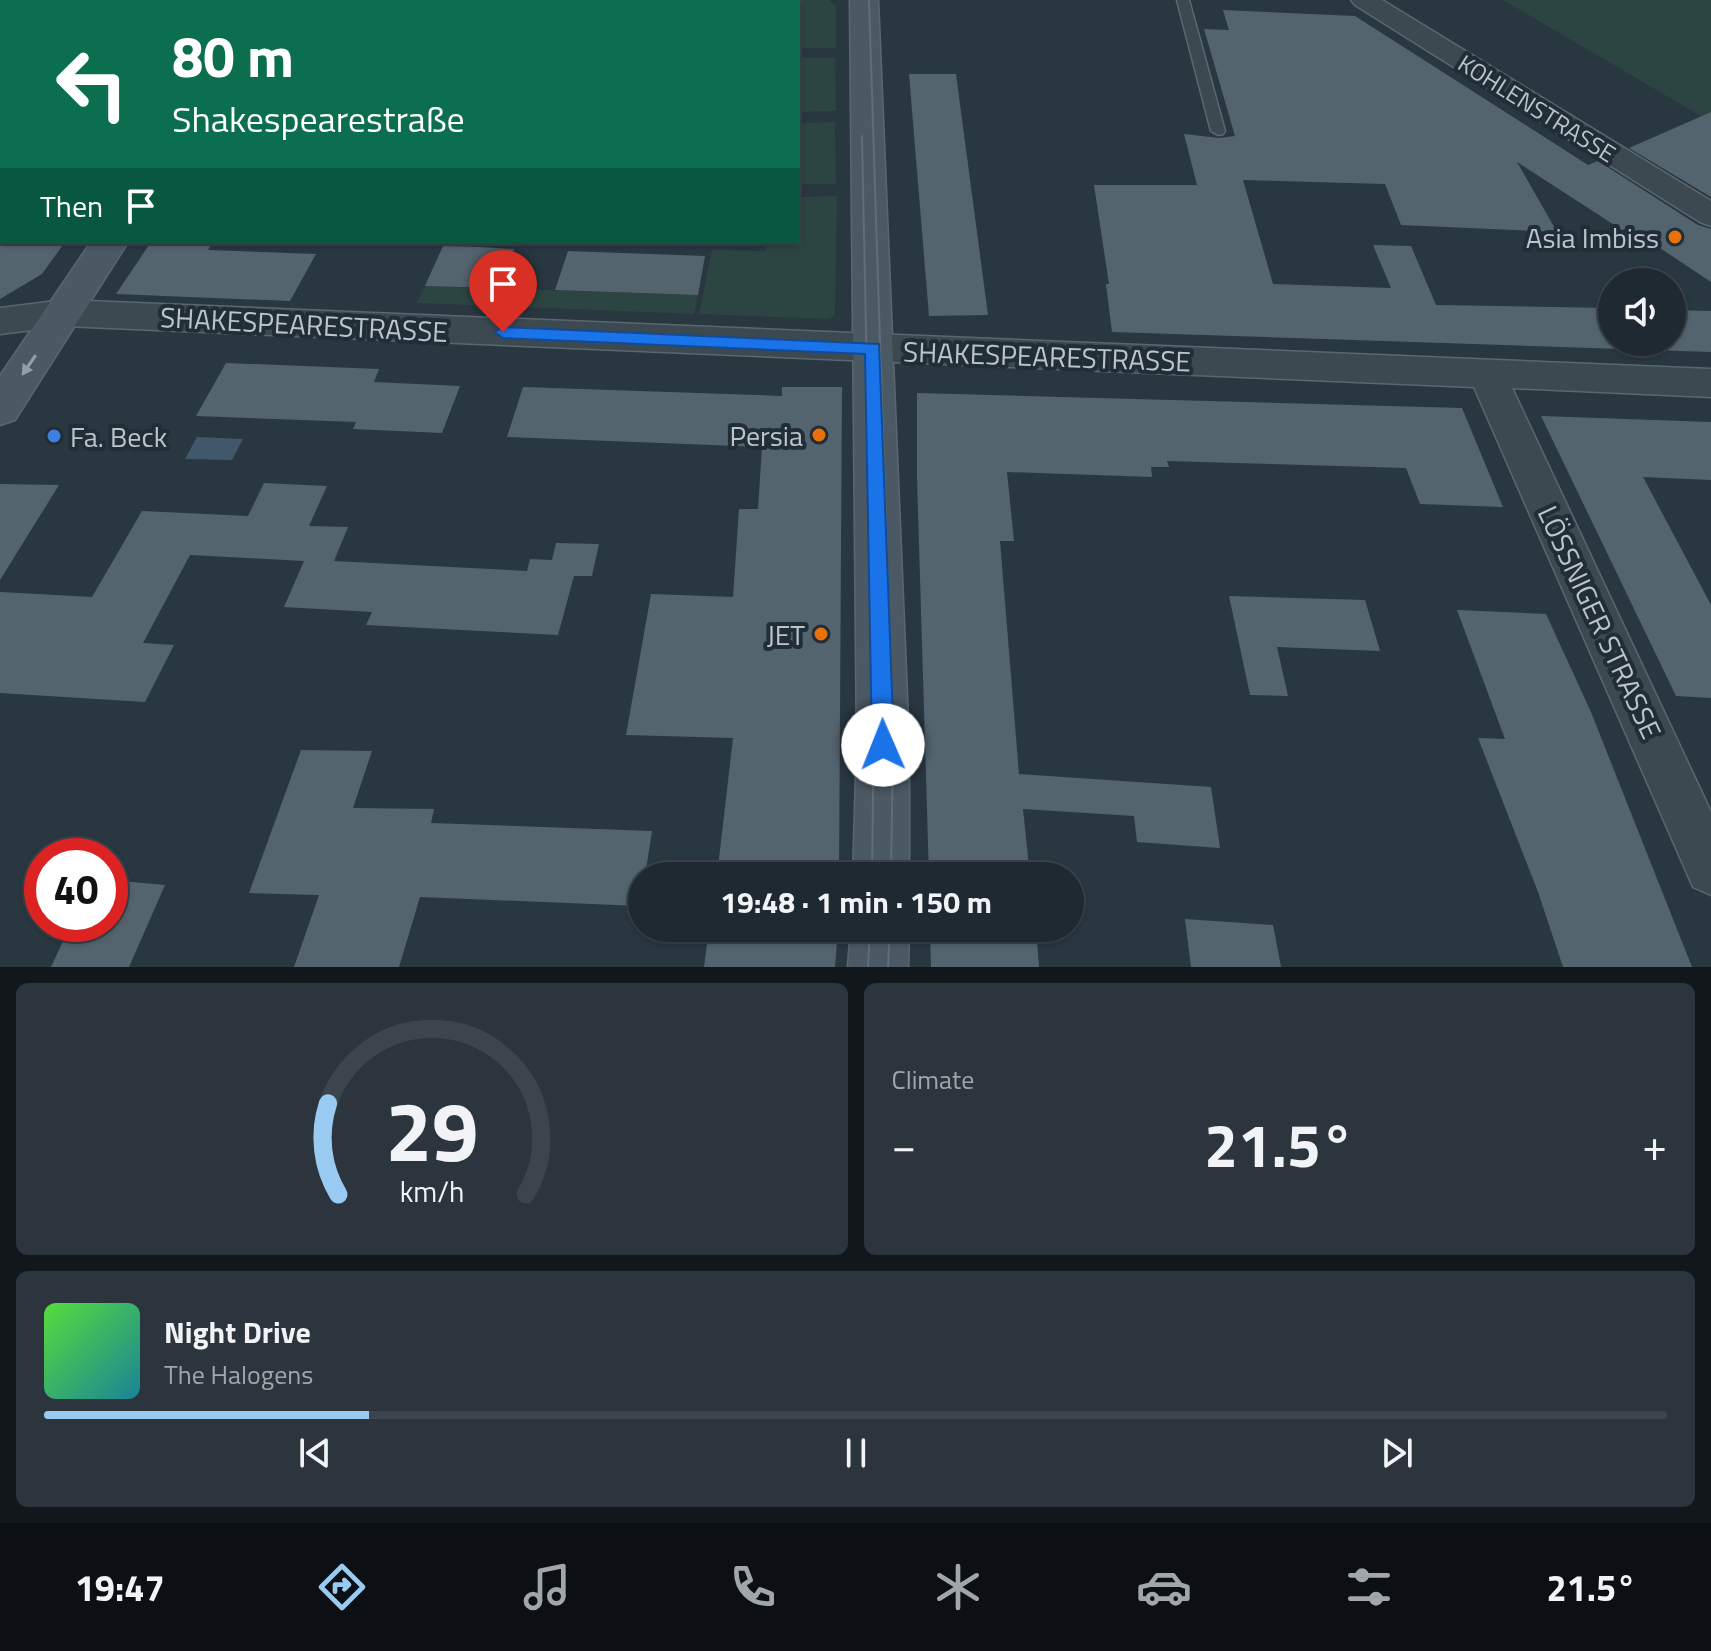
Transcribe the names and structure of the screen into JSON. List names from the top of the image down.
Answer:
{
  "streets": {
    "street": ["KOHLENSTRASSE", "SHAKESPEARESTRASSE", "LÖSSNIGER STRASSE"]
  },
  "crossings": [
    ["SHAKESPEARESTRASSE", "LÖSSNIGER STRASSE"]
  ],
  "places": [
    "Asia Imbiss",
    "Persia",
    "Fa. Beck",
    "JET"
  ],
  "page": {
    "turn": ["80 m", "Shakespearestraße"],
    "then": "Then",
    "limit": "40",
    "trip": "19:48 · 1 min · 150 m",
    "tile": "Climate",
    "heat": ["−", "21.5°", "+"],
    "song": ["Night Drive", "The Halogens"],
    "tabs": ["19:47", "21.5°"],
    "gauge": ["29", "km/h"]
  }
}
